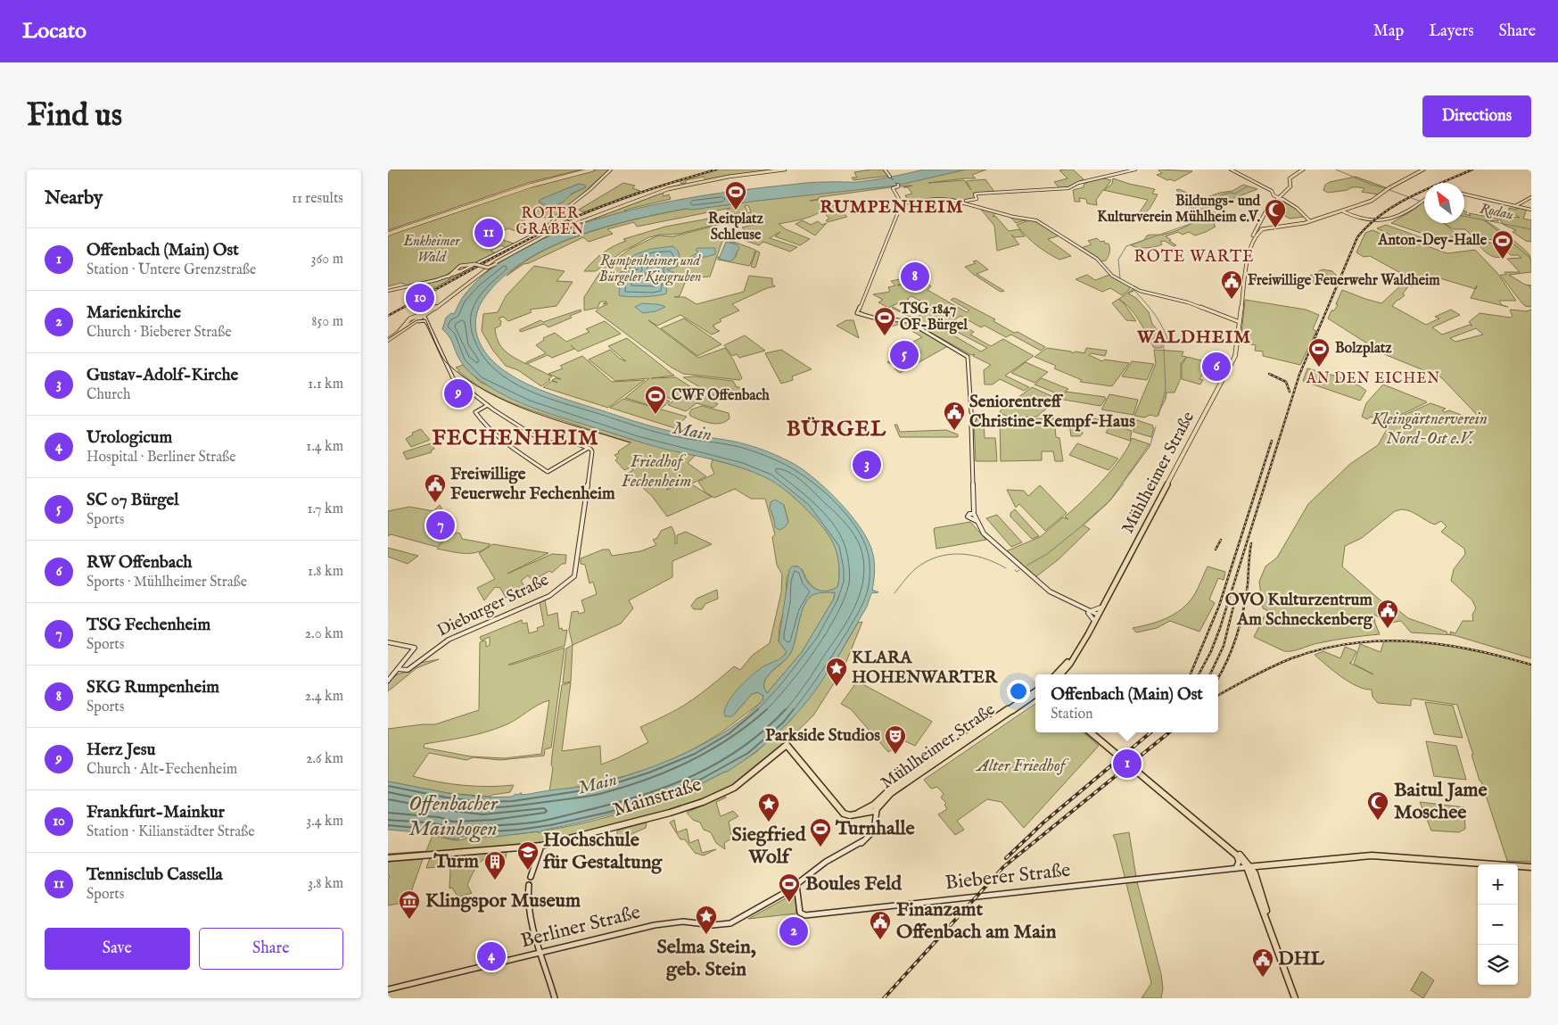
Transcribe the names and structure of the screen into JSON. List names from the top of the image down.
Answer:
{
  "streets": {
    "main road": ["Mühlheimer Straße", "Mainstraße", "Bieberer Straße"],
    "street": ["Dieburger Straße", "Berliner Straße"]
  },
  "crossings": [
    ["Mühlheimer Straße", "Mainstraße"],
    ["Bieberer Straße", "Berliner Straße"]
  ],
  "districts": [
    "RUMPENHEIM",
    "ROTER GRABEN",
    "ROTE WARTE",
    "WALDHEIM",
    "AN DEN EICHEN",
    "BÜRGEL",
    "FECHENHEIM"
  ],
  "water": ["Rodau", "Main", "Offenbacher Mainbogen"],
  "parks": [
    "Enkheimer Wald",
    "Rumpenheimer und Bürgeler Kiesgruben",
    "Kleingärtnerverein Nord-Ost e.V.",
    "Friedhof Fechenheim",
    "Alter Friedhof"
  ],
  "places": {
    "sports": [
      "Reitplatz Schleuse",
      "Anton-Dey-Halle",
      "TSG 1847 OF-Bürgel",
      "Bolzplatz",
      "CWF Offenbach",
      "Turnhalle",
      "Boules Feld"
    ],
    "mosque": ["Bildungs- und Kulturverein Mühlheim e.V.", "Baitul Jame Moschee"],
    "public building": [
      "Freiwillige Feuerwehr Waldheim",
      "Seniorentreff Christine-Kempf-Haus",
      "Freiwillige Feuerwehr Fechenheim",
      "OVO Kulturzentrum Am Schneckenberg",
      "Finanzamt Offenbach am Main",
      "DHL"
    ],
    "place": ["KLARA HOHENWARTER", "Siegfried Wolf", "Selma Stein, geb. Stein"],
    "theatre": ["Parkside Studios"],
    "school or university": ["Hochschule für Gestaltung"],
    "building": ["Turm"],
    "museum": ["Klingspor Museum"]
  },
  "north": "top left",
  "page": {
    "header": "Locato",
    "nav": ["Map", "Layers", "Share"],
    "buttons": [
      "Directions",
      ["Save", "Share"]
    ],
    "title": "Find us",
    "heading": ["Nearby", "11 results"],
    "pins": [
      "11",
      "8",
      "10",
      "5",
      "6",
      "9",
      "3",
      "7",
      "1",
      "2",
      "4"
    ],
    "list": [
      {
        "mark": "1",
        "name": "Offenbach (Main) Ost",
        "note": "Station · Untere Grenzstraße",
        "value": "360 m"
      },
      {
        "mark": "2",
        "name": "Marienkirche",
        "note": "Church · Bieberer Straße",
        "value": "850 m"
      },
      {
        "mark": "3",
        "name": "Gustav-Adolf-Kirche",
        "note": "Church",
        "value": "1.1 km"
      },
      {
        "mark": "4",
        "name": "Urologicum",
        "note": "Hospital · Berliner Straße",
        "value": "1.4 km"
      },
      {
        "mark": "5",
        "name": "SC 07 Bürgel",
        "note": "Sports",
        "value": "1.7 km"
      },
      {
        "mark": "6",
        "name": "RW Offenbach",
        "note": "Sports · Mühlheimer Straße",
        "value": "1.8 km"
      },
      {
        "mark": "7",
        "name": "TSG Fechenheim",
        "note": "Sports",
        "value": "2.0 km"
      },
      {
        "mark": "8",
        "name": "SKG Rumpenheim",
        "note": "Sports",
        "value": "2.4 km"
      },
      {
        "mark": "9",
        "name": "Herz Jesu",
        "note": "Church · Alt-Fechenheim",
        "value": "2.6 km"
      },
      {
        "mark": "10",
        "name": "Frankfurt-Mainkur",
        "note": "Station · Kilianstädter Straße",
        "value": "3.4 km"
      },
      {
        "mark": "11",
        "name": "Tennisclub Cassella",
        "note": "Sports",
        "value": "3.8 km"
      }
    ],
    "popup": ["Offenbach (Main) Ost", "Station"],
    "map_buttons": ["+", "−"]
  }
}
